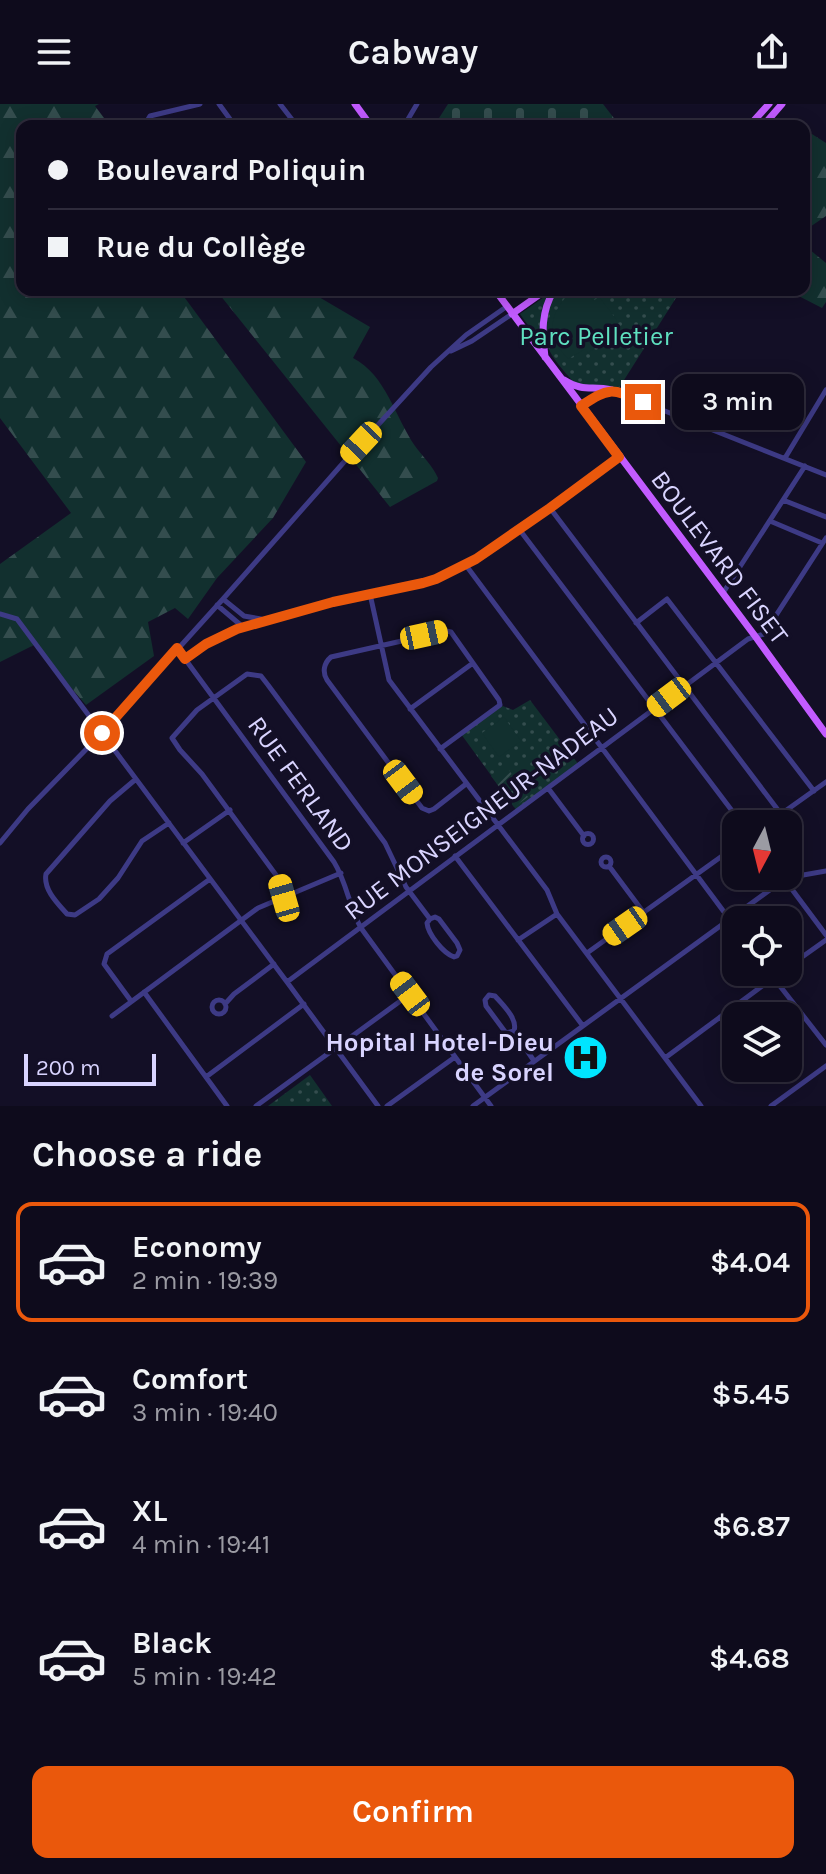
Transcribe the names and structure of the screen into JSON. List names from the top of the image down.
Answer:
{
  "streets": {
    "main road": ["BOULEVARD FISET"],
    "street": ["RUE FERLAND", "RUE MONSEIGNEUR-NADEAU"]
  },
  "crossings": [
    ["BOULEVARD FISET", "RUE MONSEIGNEUR-NADEAU"],
    ["RUE FERLAND", "RUE MONSEIGNEUR-NADEAU"]
  ],
  "parks": ["Parc Pelletier"],
  "places": {
    "hospital": ["Hopital Hotel-Dieu de Sorel"]
  },
  "scale_bar": "200 m",
  "north": "bottom",
  "page": {
    "header": "Cabway",
    "banner": ["Boulevard Poliquin", "Rue du Collège"],
    "bubble": "3 min",
    "scale": "200 m",
    "heading": "Choose a ride",
    "list": [
      {
        "name": "Economy",
        "note": "2 min · 19:39",
        "value": "$4.04"
      },
      {
        "name": "Comfort",
        "note": "3 min · 19:40",
        "value": "$5.45"
      },
      {
        "name": "XL",
        "note": "4 min · 19:41",
        "value": "$6.87"
      },
      {
        "name": "Black",
        "note": "5 min · 19:42",
        "value": "$4.68"
      }
    ],
    "buttons": "Confirm"
  }
}
